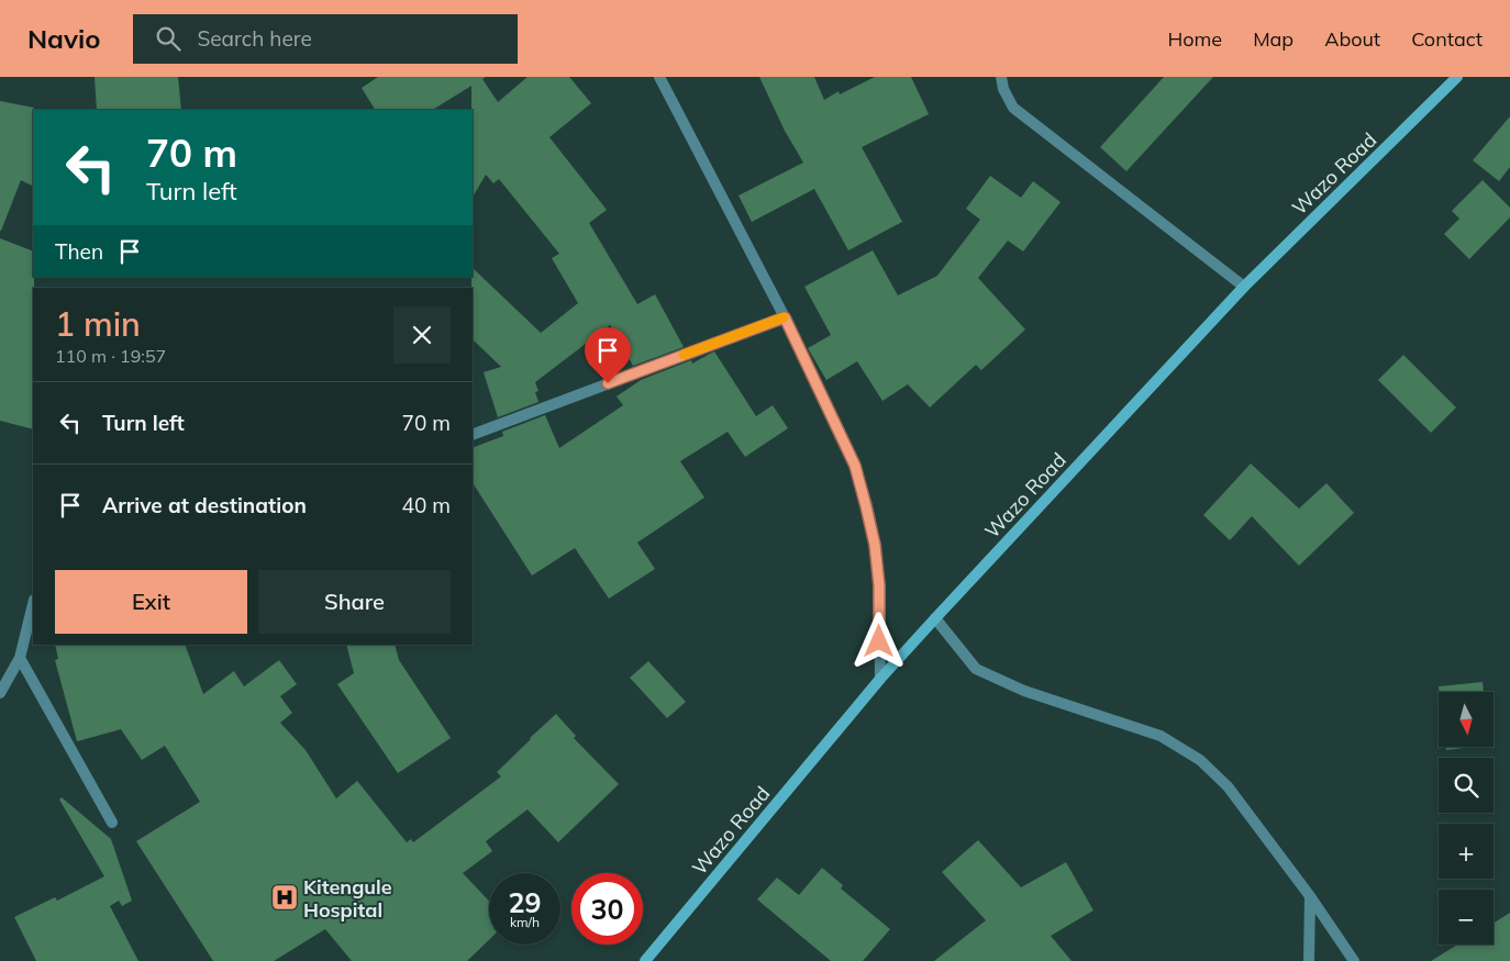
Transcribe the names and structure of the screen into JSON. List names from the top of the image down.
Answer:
{
  "streets": {
    "main road": ["Wazo Road"]
  },
  "places": {
    "hospital": ["Kitengule Hospital"]
  },
  "north": "bottom",
  "page": {
    "header": "Navio",
    "search": "Search here",
    "nav": [
      "Home",
      "Map",
      "About",
      "Contact"
    ],
    "turn": ["70 m", "Turn left"],
    "then": "Then",
    "heading": ["1 min", "110 m · 19:57"],
    "list": [
      {
        "name": "Turn left",
        "value": "70 m"
      },
      {
        "name": "Arrive at destination",
        "value": "40 m"
      }
    ],
    "buttons": ["Exit", "Share"],
    "map_buttons": ["+", "−"],
    "speed": "29 km/h",
    "limit": "30"
  }
}
